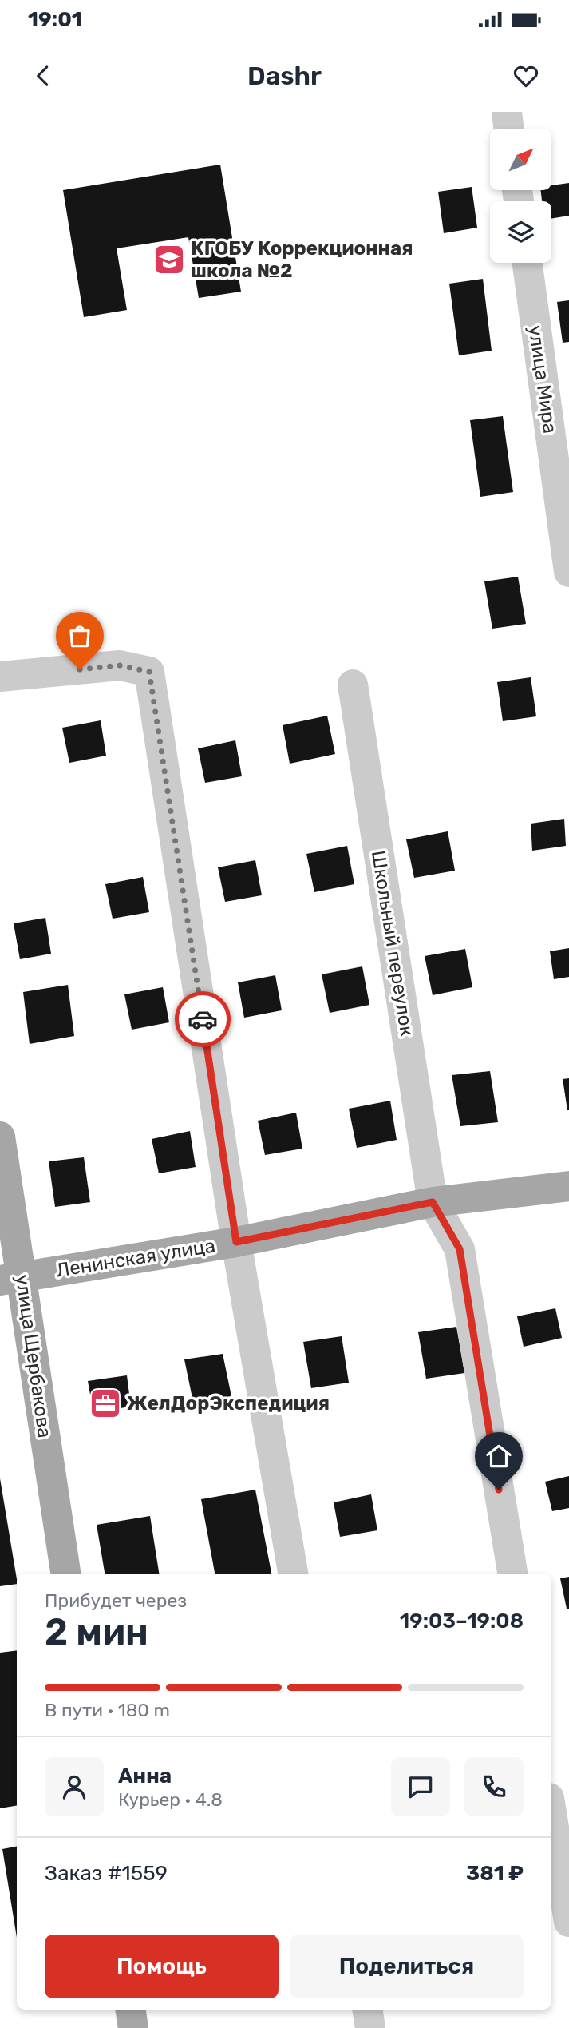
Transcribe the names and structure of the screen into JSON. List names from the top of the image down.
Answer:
{
  "streets": {
    "main road": ["Ленинская улица", "улица Щербакова"],
    "street": ["улица Мира", "Школьный переулок"]
  },
  "crossings": [
    ["Школьный переулок", "Ленинская улица"],
    ["Ленинская улица", "улица Щербакова"]
  ],
  "places": {
    "school or university": ["КГОБУ Коррекционная школа №2"],
    "office": ["ЖелДорЭкспедиция"]
  },
  "north": "top right",
  "page": {
    "status": "19:01",
    "header": "Dashr",
    "heading": ["2 мин", "Прибудет через", "19:03–19:08"],
    "panel": [
      "Анна",
      "Курьер · 4.8",
      "Заказ #1559",
      "381 ₽"
    ],
    "bar": "В пути · 180 m",
    "buttons": ["Помощь", "Поделиться"]
  }
}
